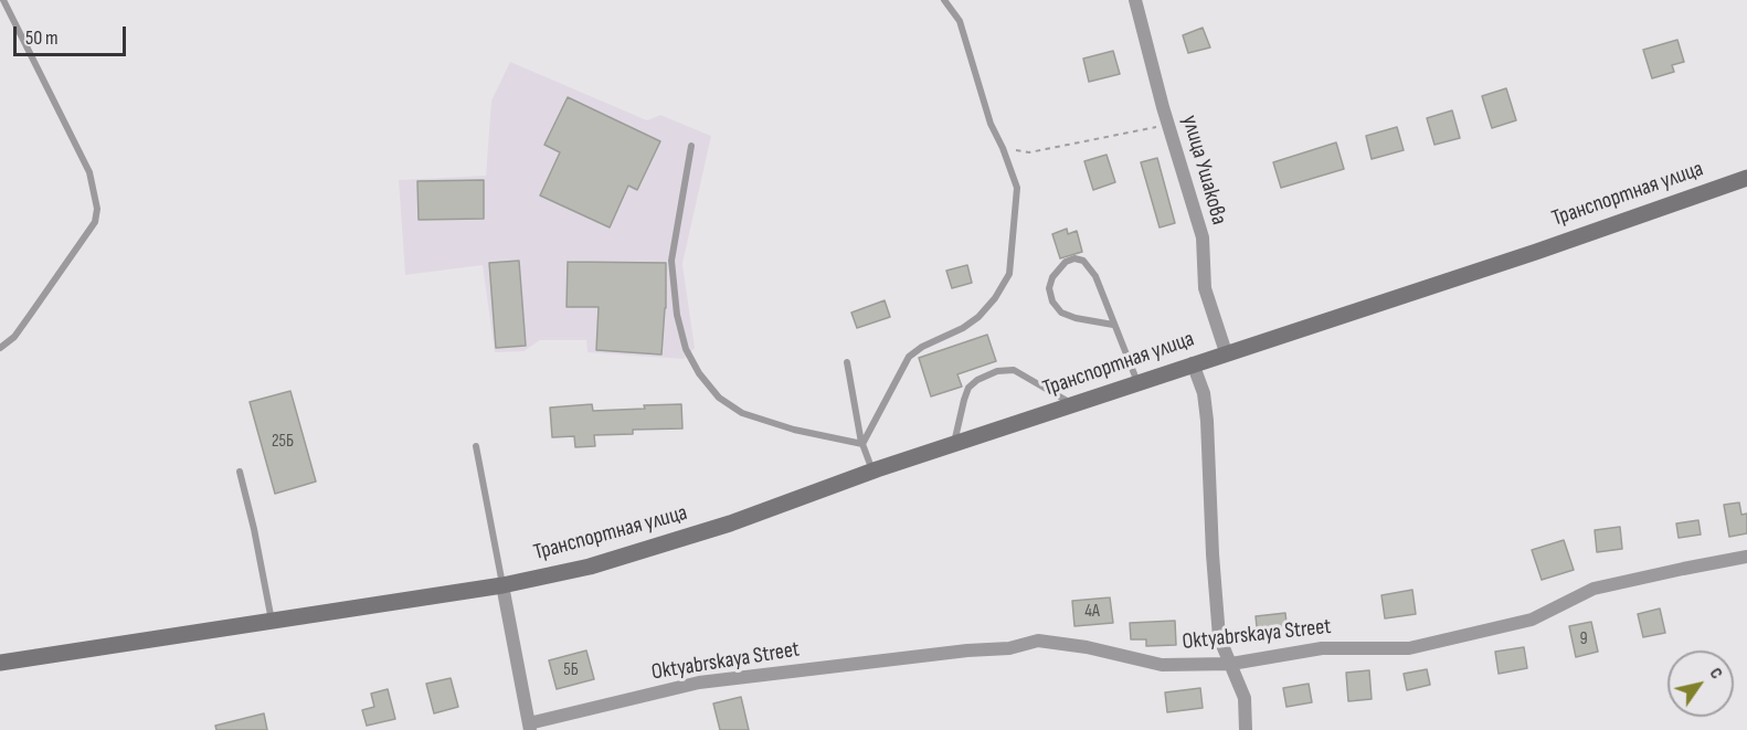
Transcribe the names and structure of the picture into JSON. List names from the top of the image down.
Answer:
{
  "streets": {
    "main road": ["Транспортная улица"],
    "street": ["улица Ушакова", "Oktyabrskaya Street"]
  },
  "crossings": [
    ["улица Ушакова", "Транспортная улица"]
  ],
  "house_numbers": [
    "25Б",
    "4А",
    "9",
    "5Б"
  ],
  "scale_bar": "50 m",
  "north": "top right"
}
